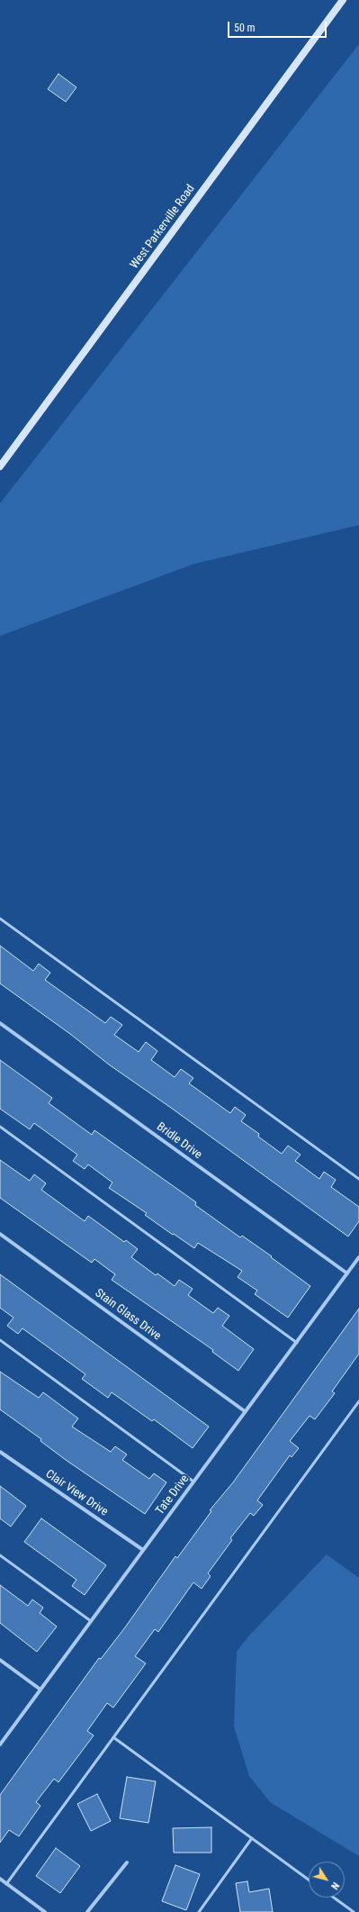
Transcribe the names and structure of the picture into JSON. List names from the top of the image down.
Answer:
{
  "streets": {
    "main road": ["West Parkerville Road"],
    "street": [
      "Bridle Drive",
      "Stain Glass Drive",
      "Clair View Drive",
      "Tate Drive"
    ]
  },
  "crossings": [
    ["Bridle Drive", "Tate Drive"],
    ["Stain Glass Drive", "Tate Drive"],
    ["Clair View Drive", "Tate Drive"]
  ],
  "scale_bar": "50 m",
  "north": "bottom right"
}
